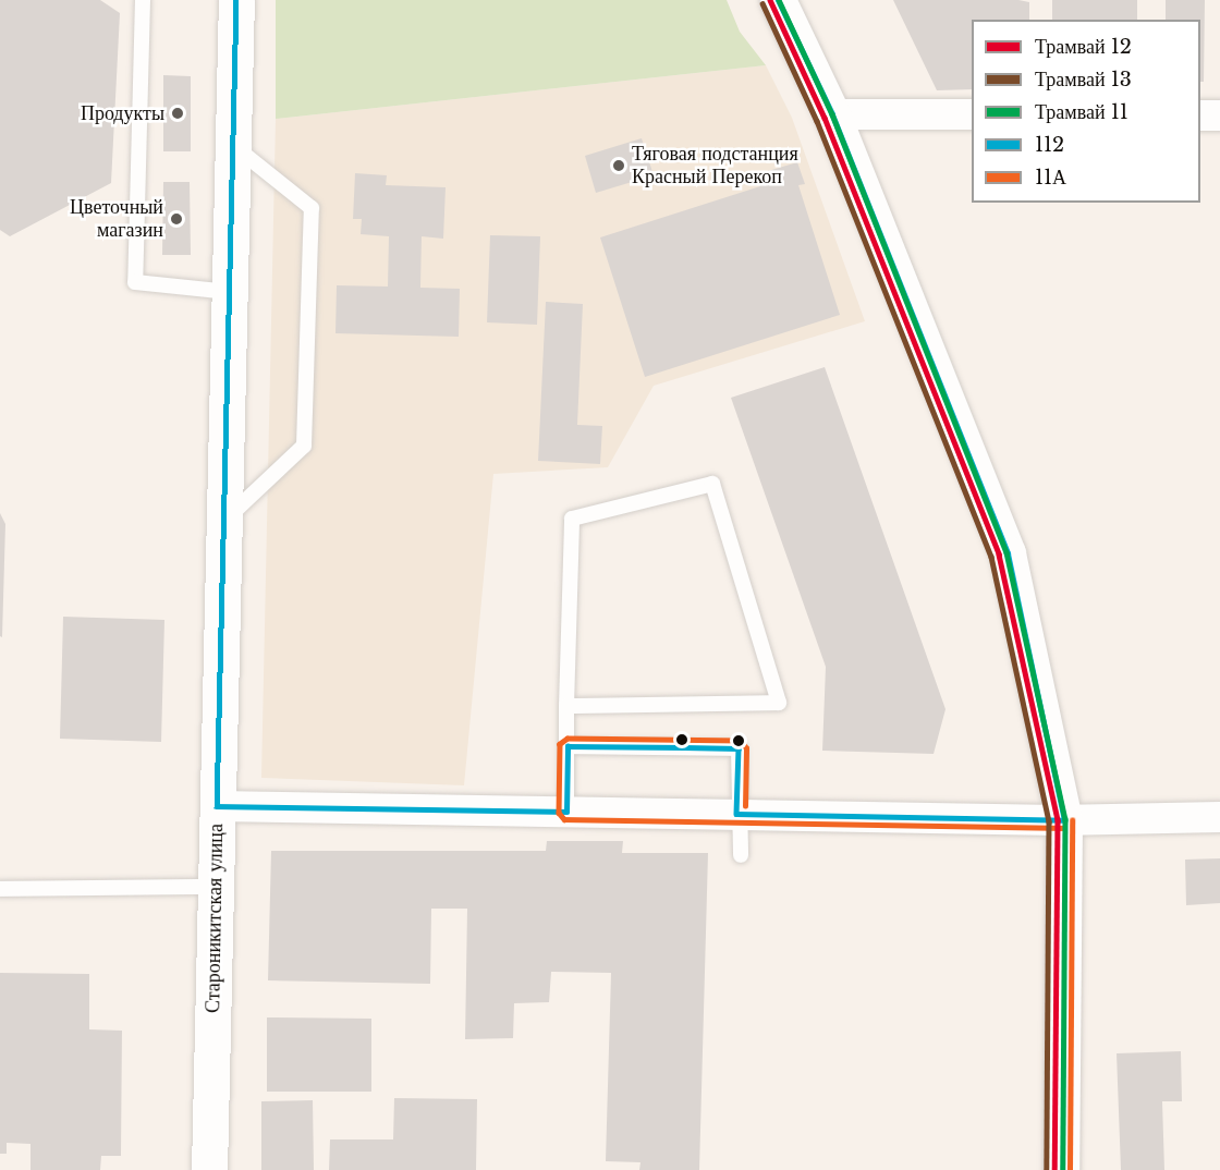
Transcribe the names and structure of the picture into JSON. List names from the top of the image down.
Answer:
{
  "streets": {
    "main road": ["Староникитская улица"]
  },
  "places": ["Продукты", "Тяговая подстанция Красный Перекоп", "Цветочный магазин"],
  "lines": [
    "tram line 12",
    "tram line 11",
    "transit line 112",
    "tram line 13",
    "transit line 11А"
  ],
  "legend": [
    "Трамвай 12",
    "Трамвай 13",
    "Трамвай 11",
    "112",
    "11А"
  ]
}
